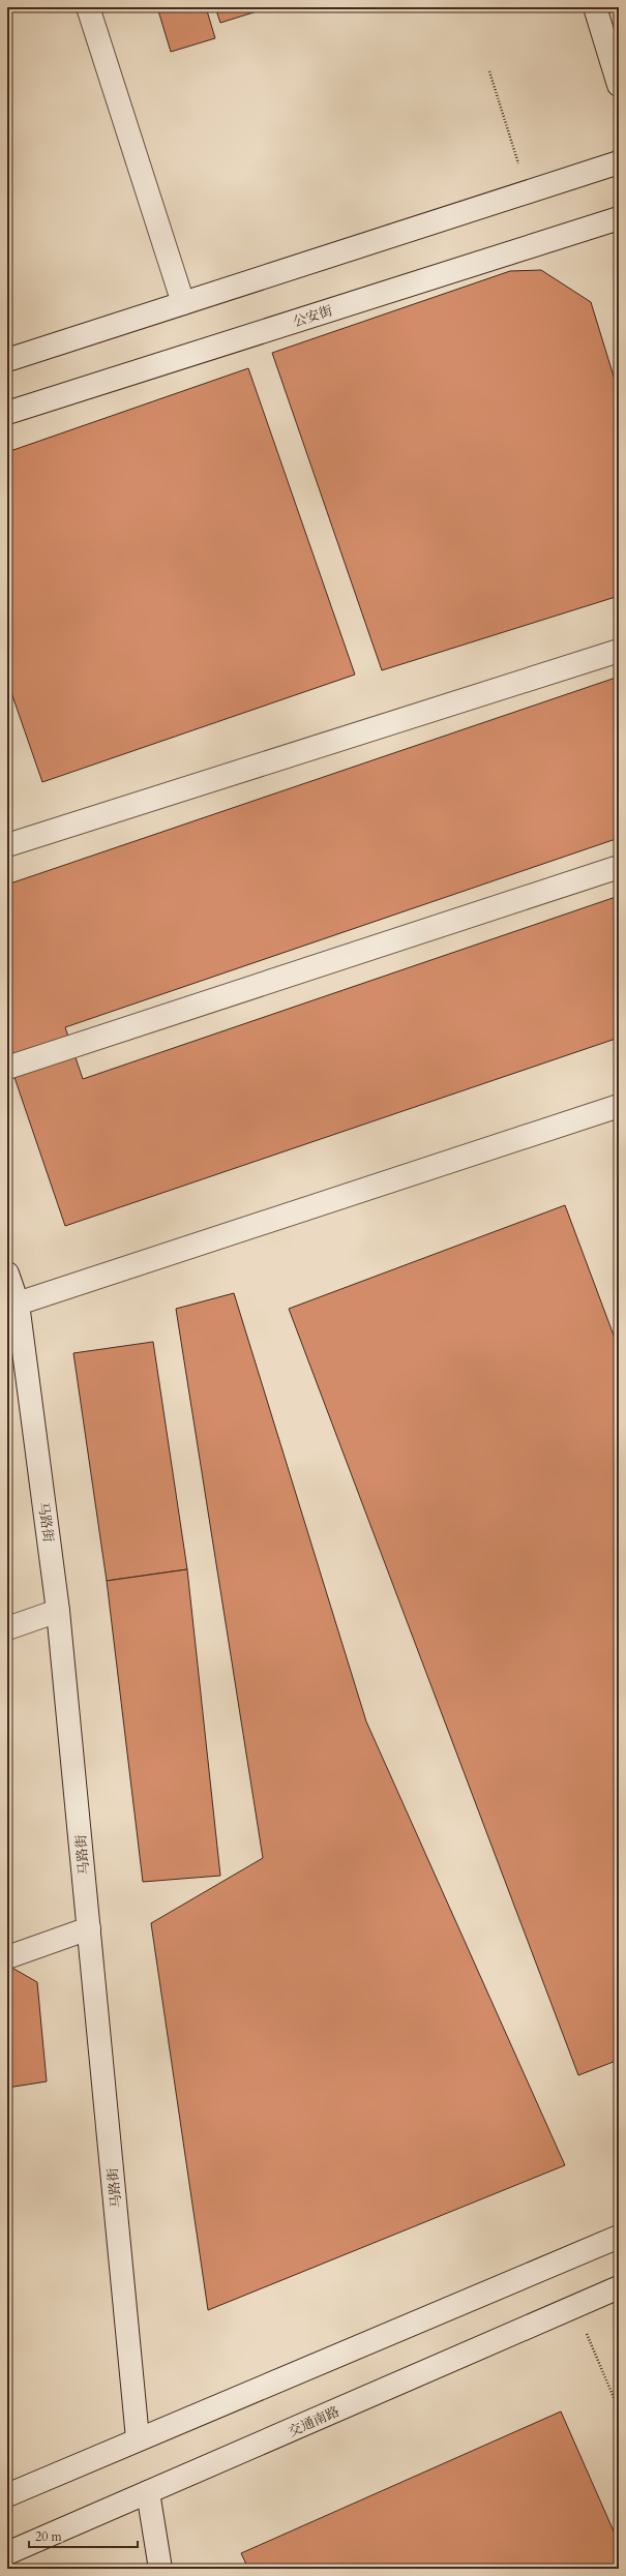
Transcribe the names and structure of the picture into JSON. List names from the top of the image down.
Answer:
{
  "streets": {
    "street": ["公安街", "马路街", "交通南路"]
  },
  "scale_bar": "20 m"
}
